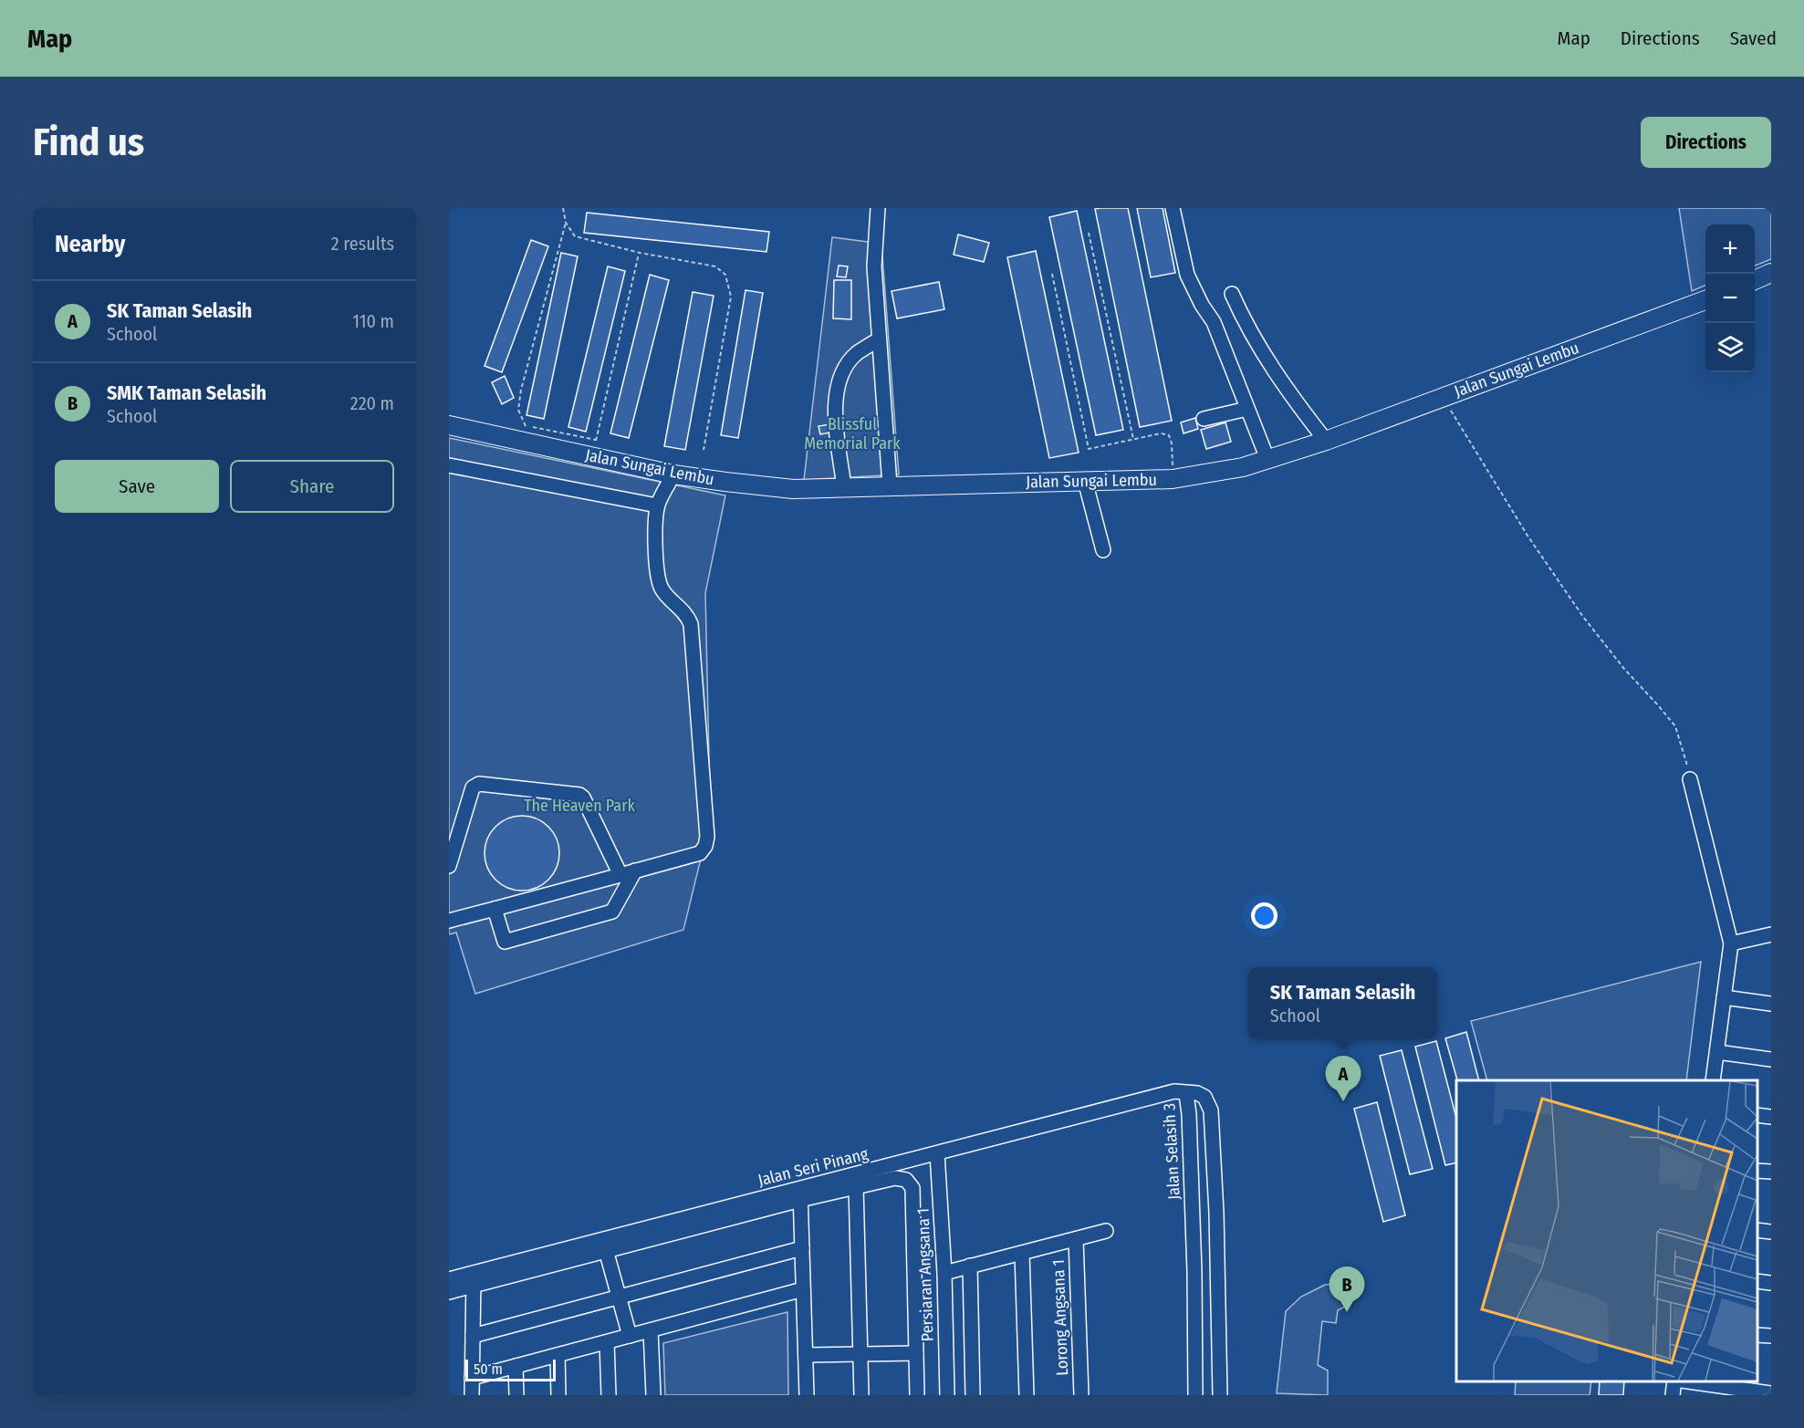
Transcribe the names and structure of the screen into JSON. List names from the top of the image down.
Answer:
{
  "streets": {
    "main road": ["Jalan Sungai Lembu"],
    "street": [
      "Jalan Selasih 3",
      "Jalan Seri Pinang",
      "Persiaran Angsana 1",
      "Lorong Angsana 1"
    ]
  },
  "crossings": [
    ["Jalan Selasih 3", "Jalan Seri Pinang"],
    ["Jalan Seri Pinang", "Persiaran Angsana 1"]
  ],
  "parks": ["Blissful Memorial Park", "The Heaven Park"],
  "scale_bar": "50 m",
  "page": {
    "header": "Map",
    "nav": ["Map", "Directions", "Saved"],
    "buttons": [
      "Directions",
      ["Save", "Share"]
    ],
    "title": "Find us",
    "heading": ["Nearby", "2 results"],
    "map_buttons": ["+", "−"],
    "list": [
      {
        "mark": "A",
        "name": "SK Taman Selasih",
        "note": "School",
        "value": "110 m"
      },
      {
        "mark": "B",
        "name": "SMK Taman Selasih",
        "note": "School",
        "value": "220 m"
      }
    ],
    "popup": ["SK Taman Selasih", "School"],
    "pins": ["A", "B"],
    "scale": "50 m"
  }
}
